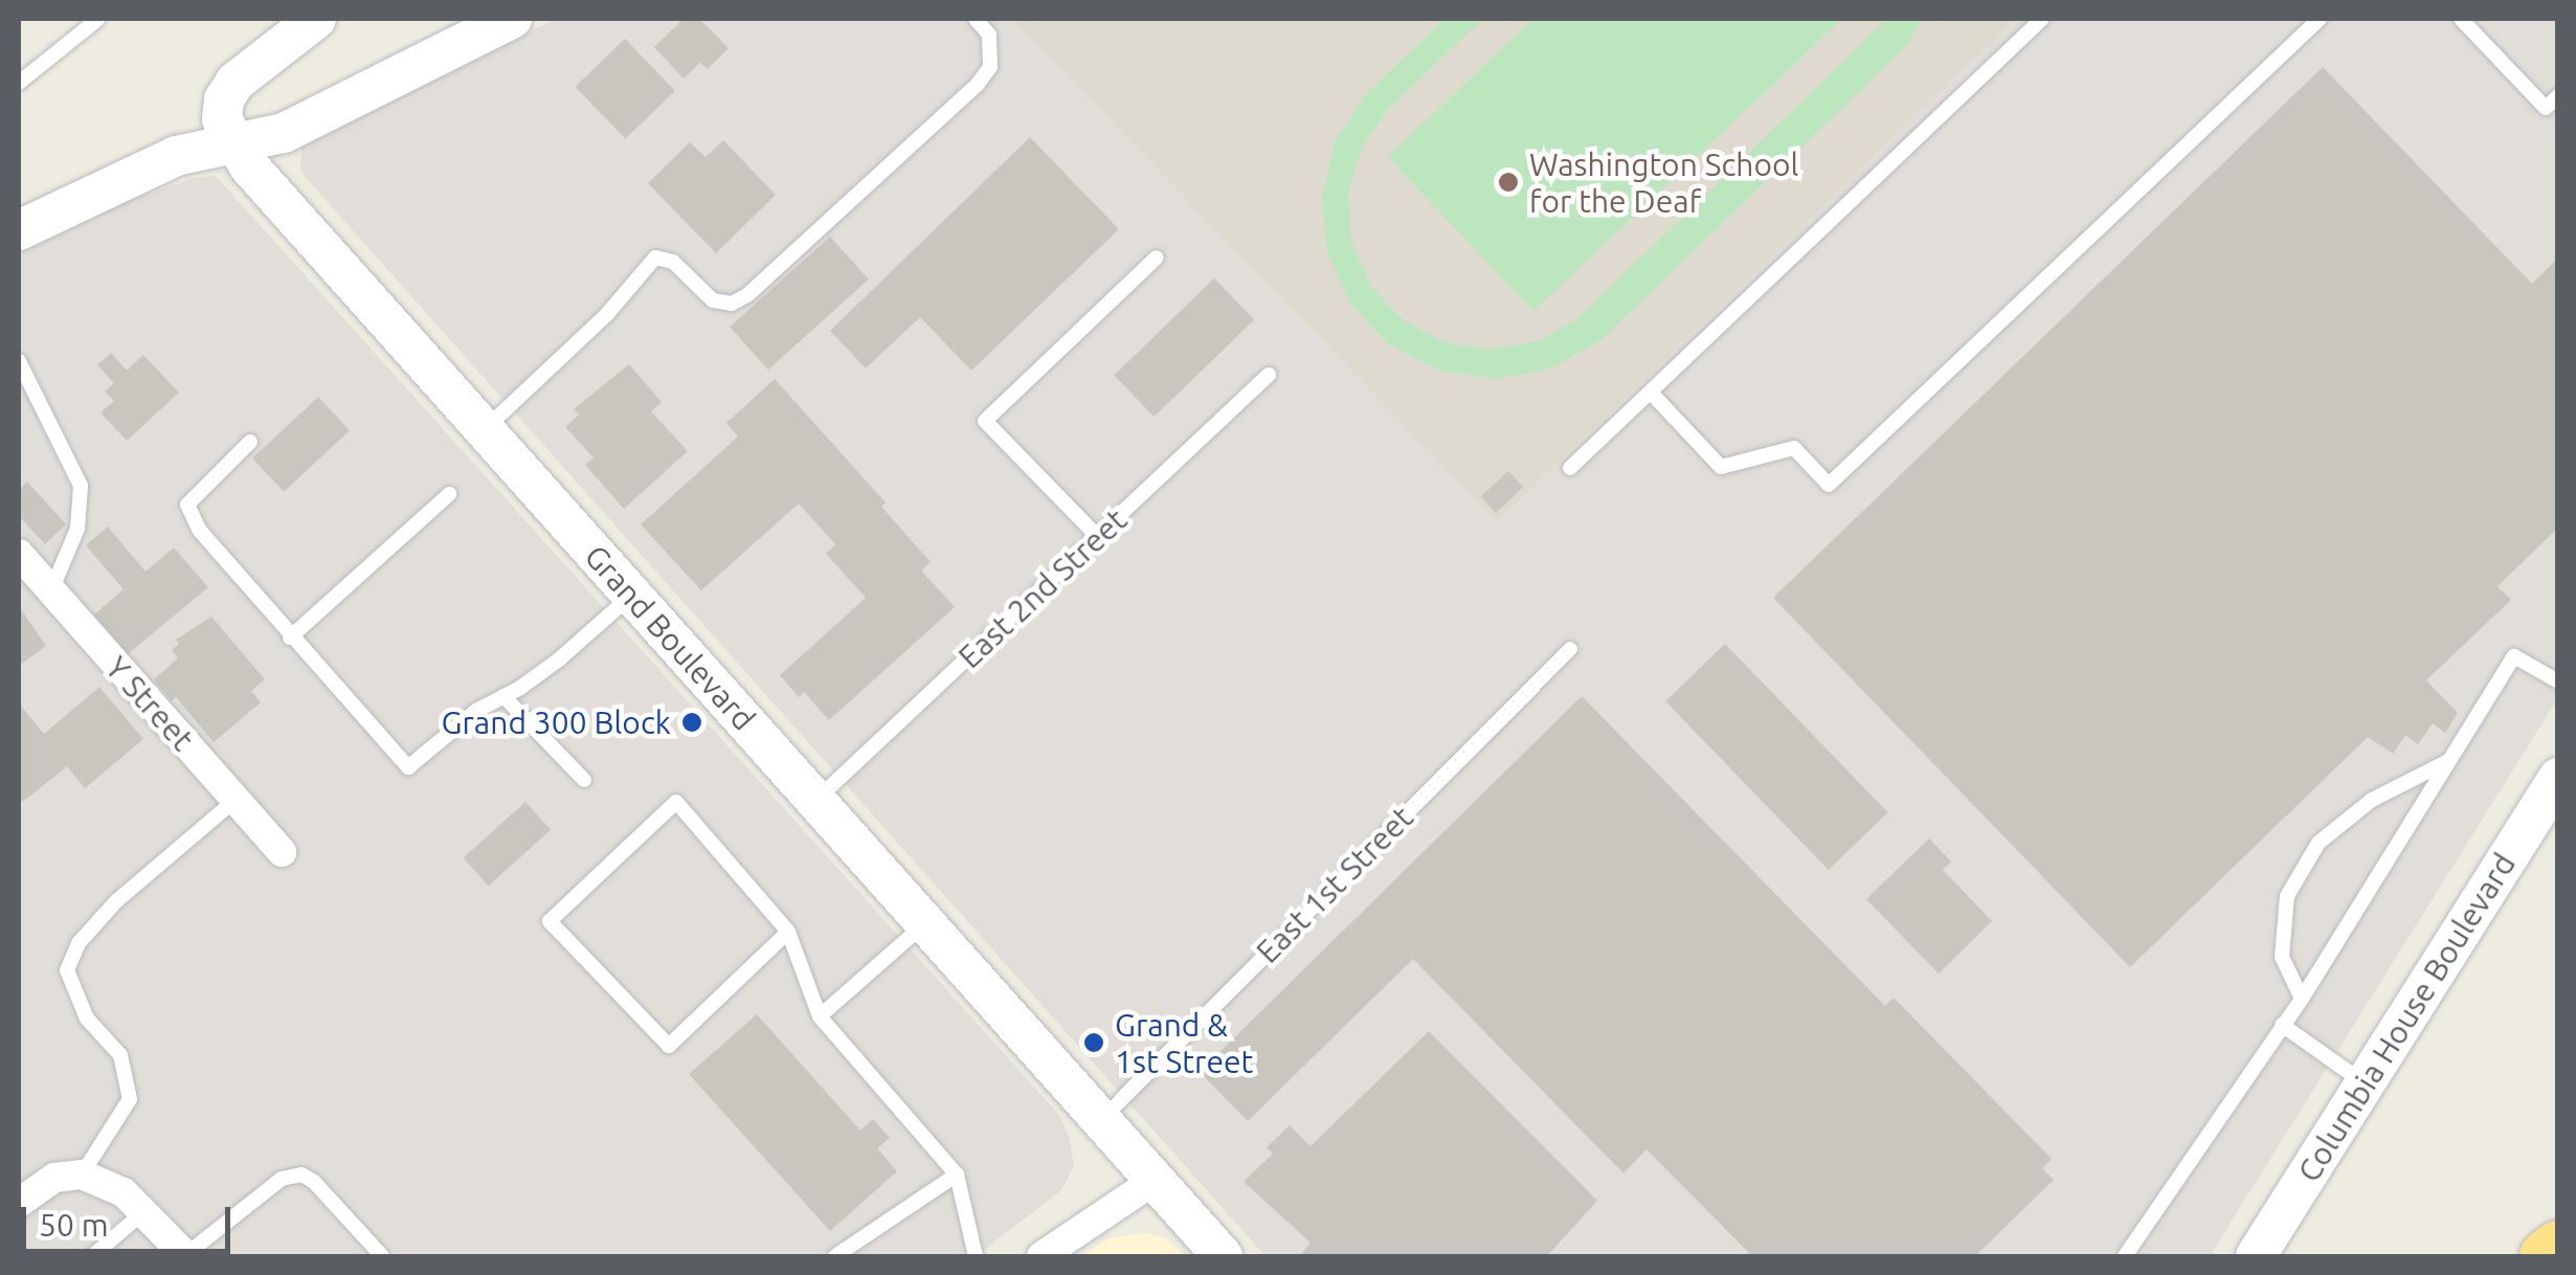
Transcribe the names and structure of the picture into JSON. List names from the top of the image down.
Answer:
{
  "streets": {
    "main road": ["Grand Boulevard", "Columbia House Boulevard"],
    "street": ["Y Street"],
    "lane": ["East 2nd Street", "East 1st Street"]
  },
  "crossings": [
    ["East 2nd Street", "Grand Boulevard"],
    ["Grand Boulevard", "East 1st Street"]
  ],
  "places": ["Washington School for the Deaf", "Grand 300 Block", "Grand & 1st Street"],
  "scale_bar": "50 m"
}
